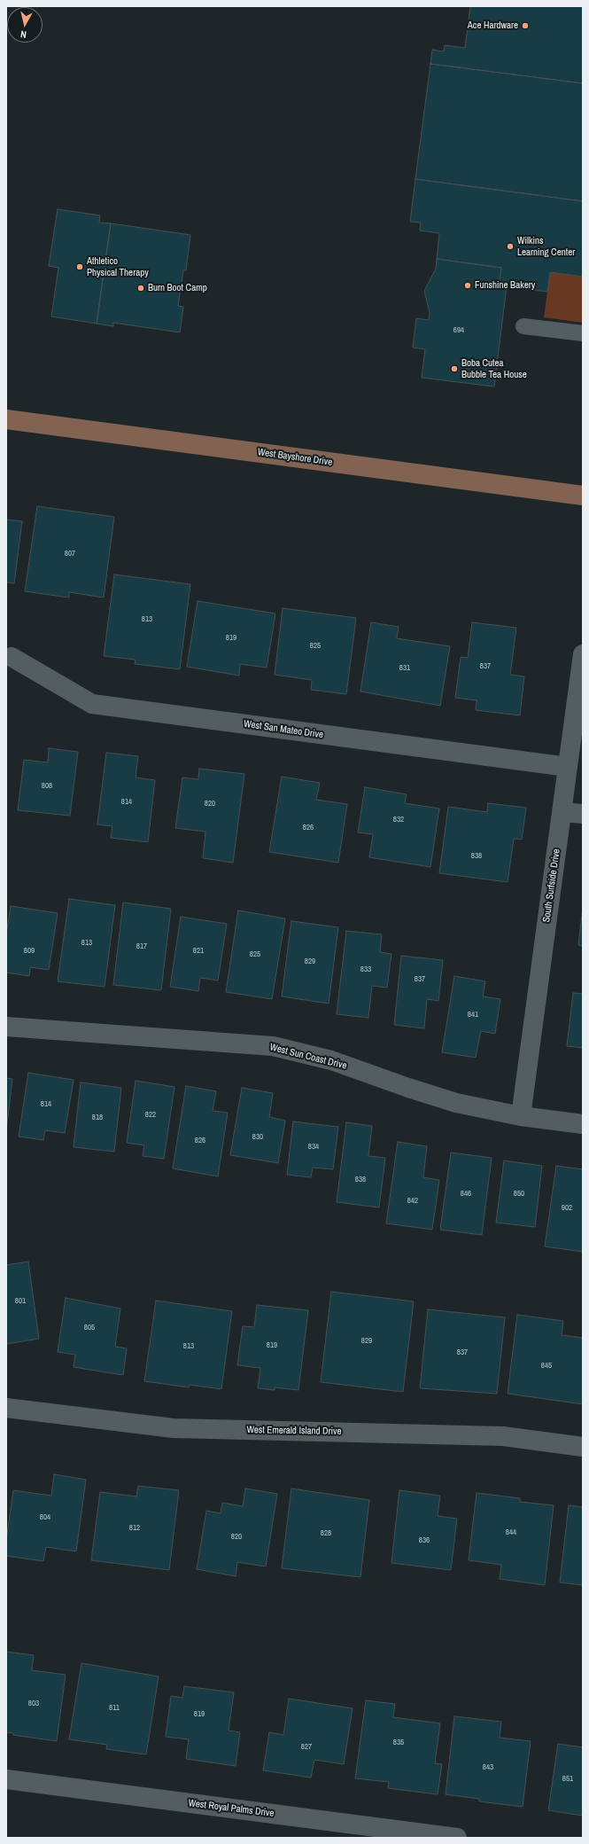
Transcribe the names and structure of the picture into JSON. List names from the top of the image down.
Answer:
{
  "streets": {
    "street": [
      "West Bayshore Drive",
      "West San Mateo Drive",
      "South Surfside Drive",
      "West Sun Coast Drive",
      "West Emerald Island Drive",
      "West Royal Palms Drive"
    ]
  },
  "crossings": [
    ["West San Mateo Drive", "South Surfside Drive"],
    ["South Surfside Drive", "West Sun Coast Drive"]
  ],
  "places": [
    "Ace Hardware",
    "Wilkins Learning Center",
    "Athletico Physical Therapy",
    "Funshine Bakery",
    "Burn Boot Camp",
    "Boba Cutea Bubble Tea House"
  ],
  "house_numbers": [
    "694",
    "807",
    "813",
    "819",
    "825",
    "837",
    "831",
    "808",
    "814",
    "820",
    "832",
    "826",
    "838",
    "813",
    "817",
    "809",
    "821",
    "825",
    "829",
    "833",
    "837",
    "841",
    "814",
    "822",
    "818",
    "830",
    "826",
    "834",
    "838",
    "846",
    "850",
    "842",
    "902",
    "801",
    "805",
    "829",
    "819",
    "813",
    "837",
    "845",
    "804",
    "812",
    "844",
    "828",
    "820",
    "836",
    "803",
    "811",
    "819",
    "835",
    "827",
    "843",
    "851"
  ],
  "north": "bottom"
}
